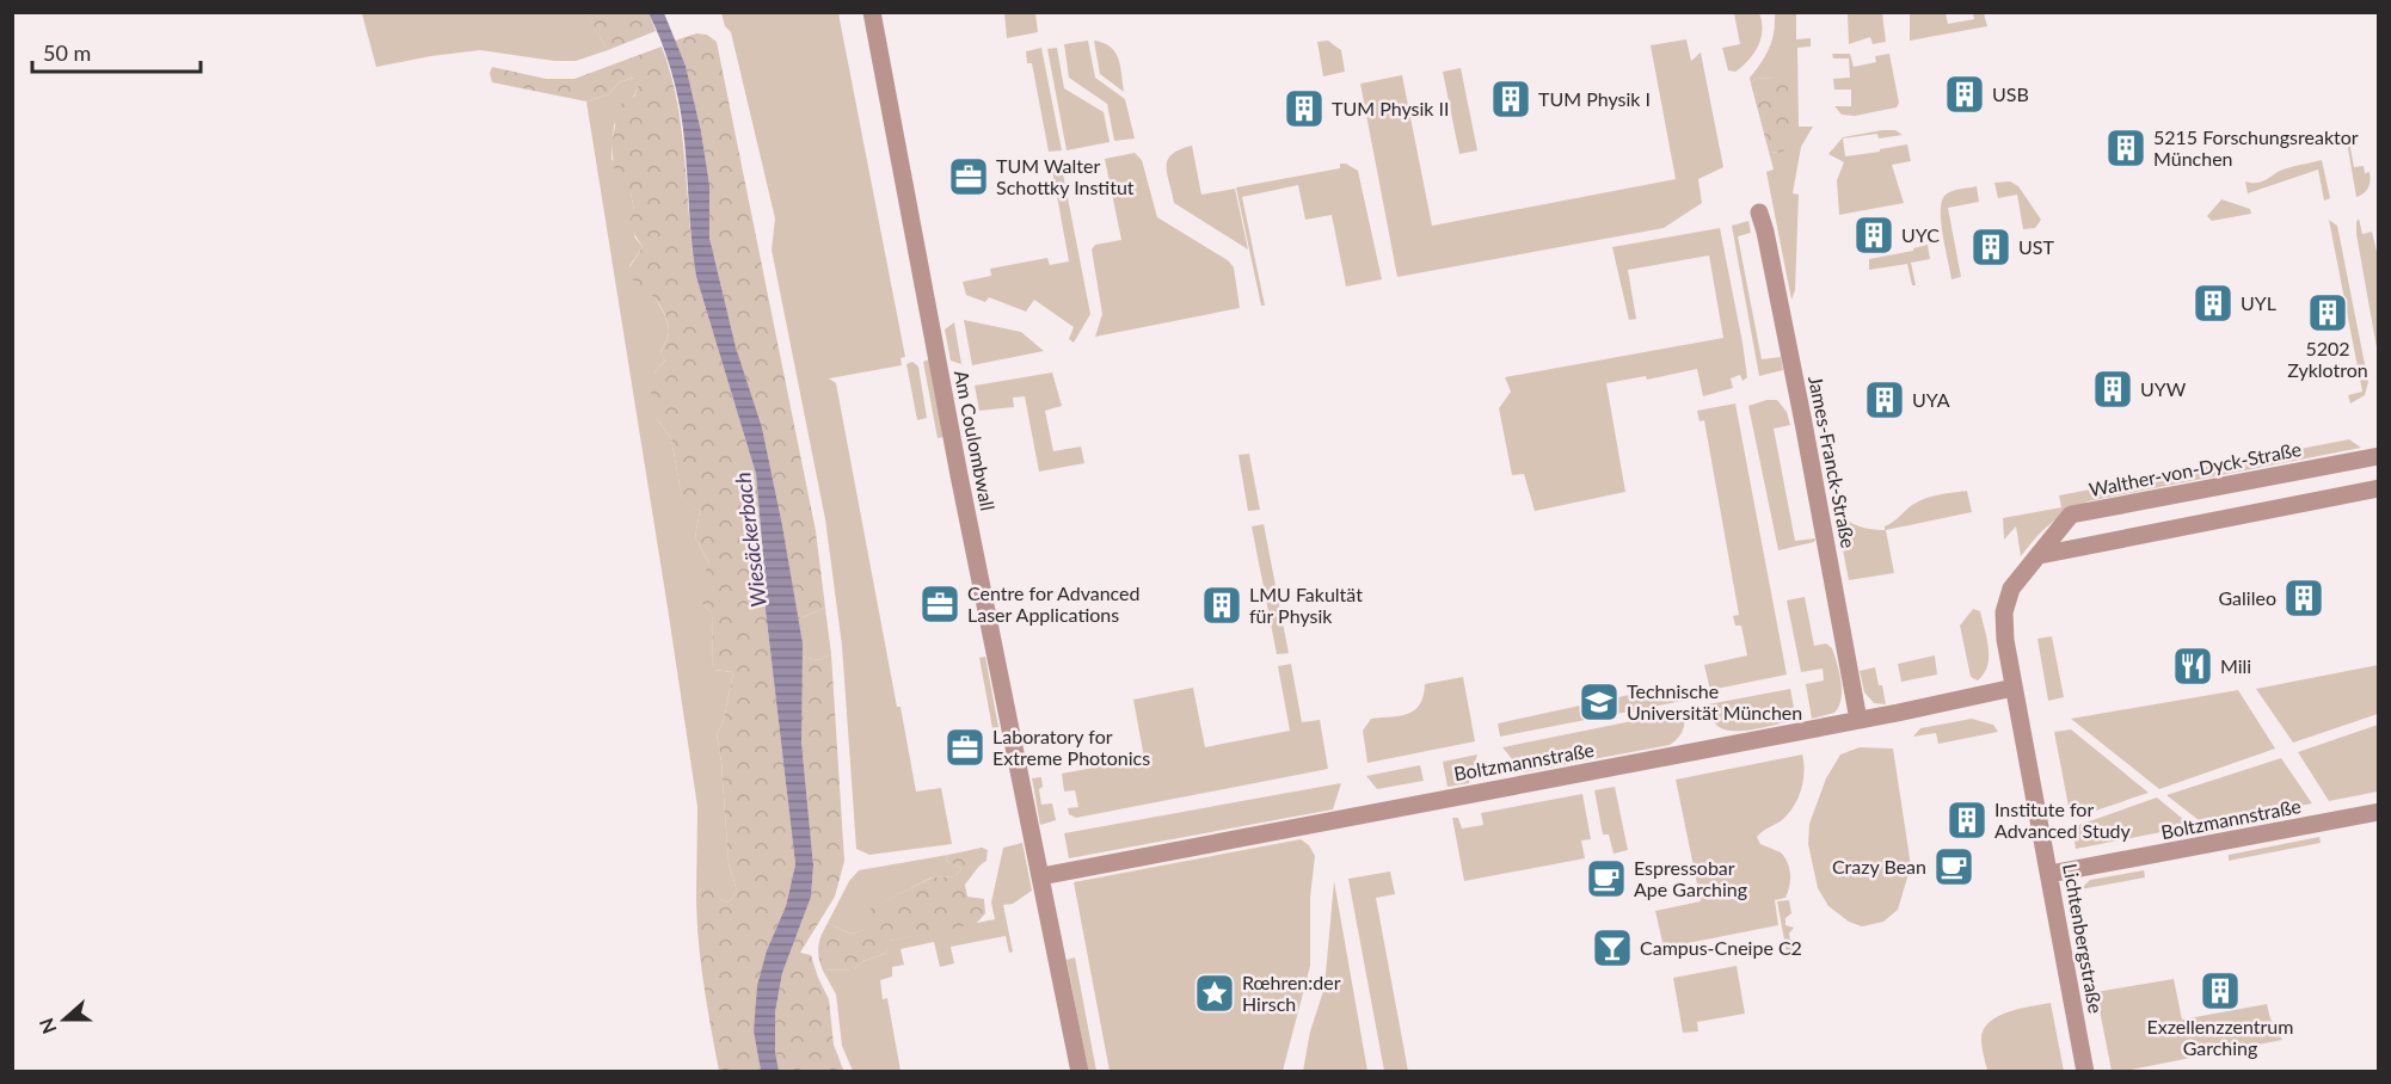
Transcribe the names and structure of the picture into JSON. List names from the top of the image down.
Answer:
{
  "streets": {
    "street": [
      "Am Coulombwall",
      "James-Franck-Straße",
      "Walther-von-Dyck-Straße",
      "Boltzmannstraße",
      "Lichtenbergstraße"
    ]
  },
  "crossings": [
    ["Am Coulombwall", "Boltzmannstraße"],
    ["James-Franck-Straße", "Boltzmannstraße"],
    ["Walther-von-Dyck-Straße", "Lichtenbergstraße"],
    ["Boltzmannstraße", "Lichtenbergstraße"]
  ],
  "water": ["Wiesäckerbach"],
  "places": {
    "building": [
      "USB",
      "TUM Physik I",
      "TUM Physik II",
      "5215 Forschungsreaktor München",
      "UYC",
      "UST",
      "UYL",
      "5202 Zyklotron",
      "UYW",
      "UYA",
      "Galileo",
      "LMU Fakultät für Physik",
      "Institute for Advanced Study",
      "Exzellenzzentrum Garching"
    ],
    "office": ["TUM Walter Schottky Institut", "Centre for Advanced Laser Applications", "Laboratory for Extreme Photonics"],
    "restaurant": ["Mili"],
    "school or university": ["Technische Universität München"],
    "cafe": ["Crazy Bean", "Espressobar Ape Garching"],
    "bar": ["Campus-Cneipe C2"],
    "place": ["Rœhren:der Hirsch"]
  },
  "scale_bar": "50 m",
  "north": "left"
}
